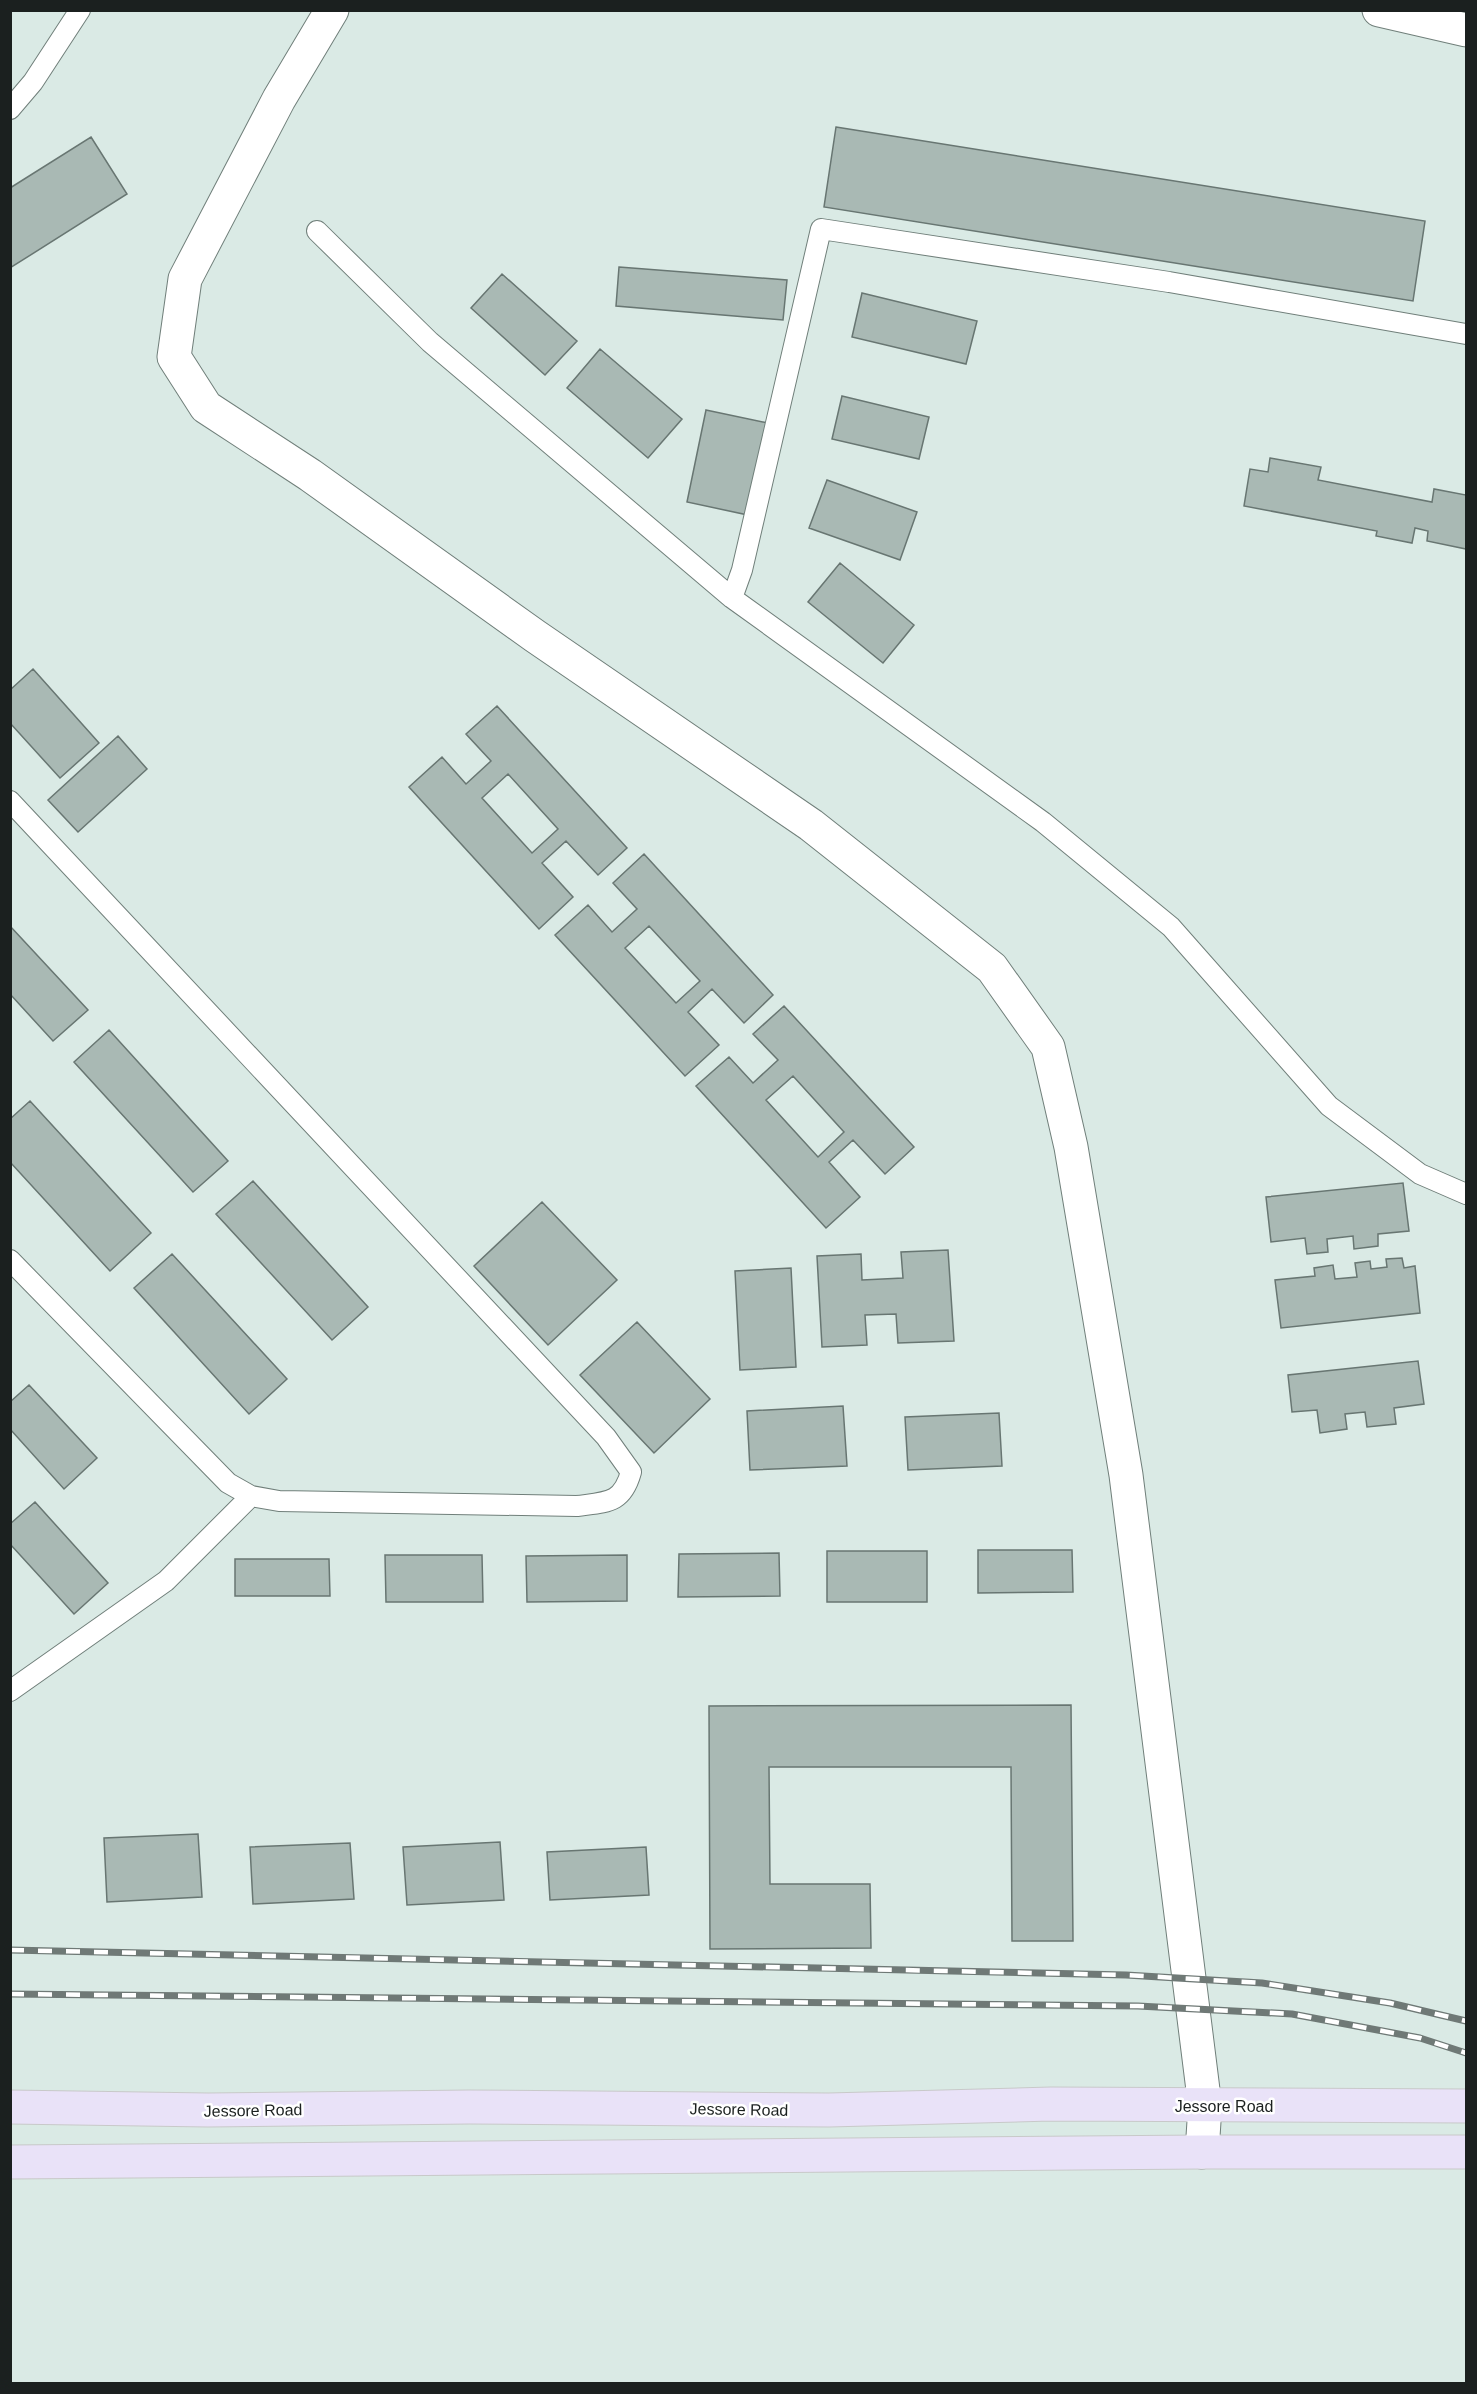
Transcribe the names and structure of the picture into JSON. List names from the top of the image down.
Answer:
{
  "streets": {
    "main road": ["Jessore Road"]
  }
}
